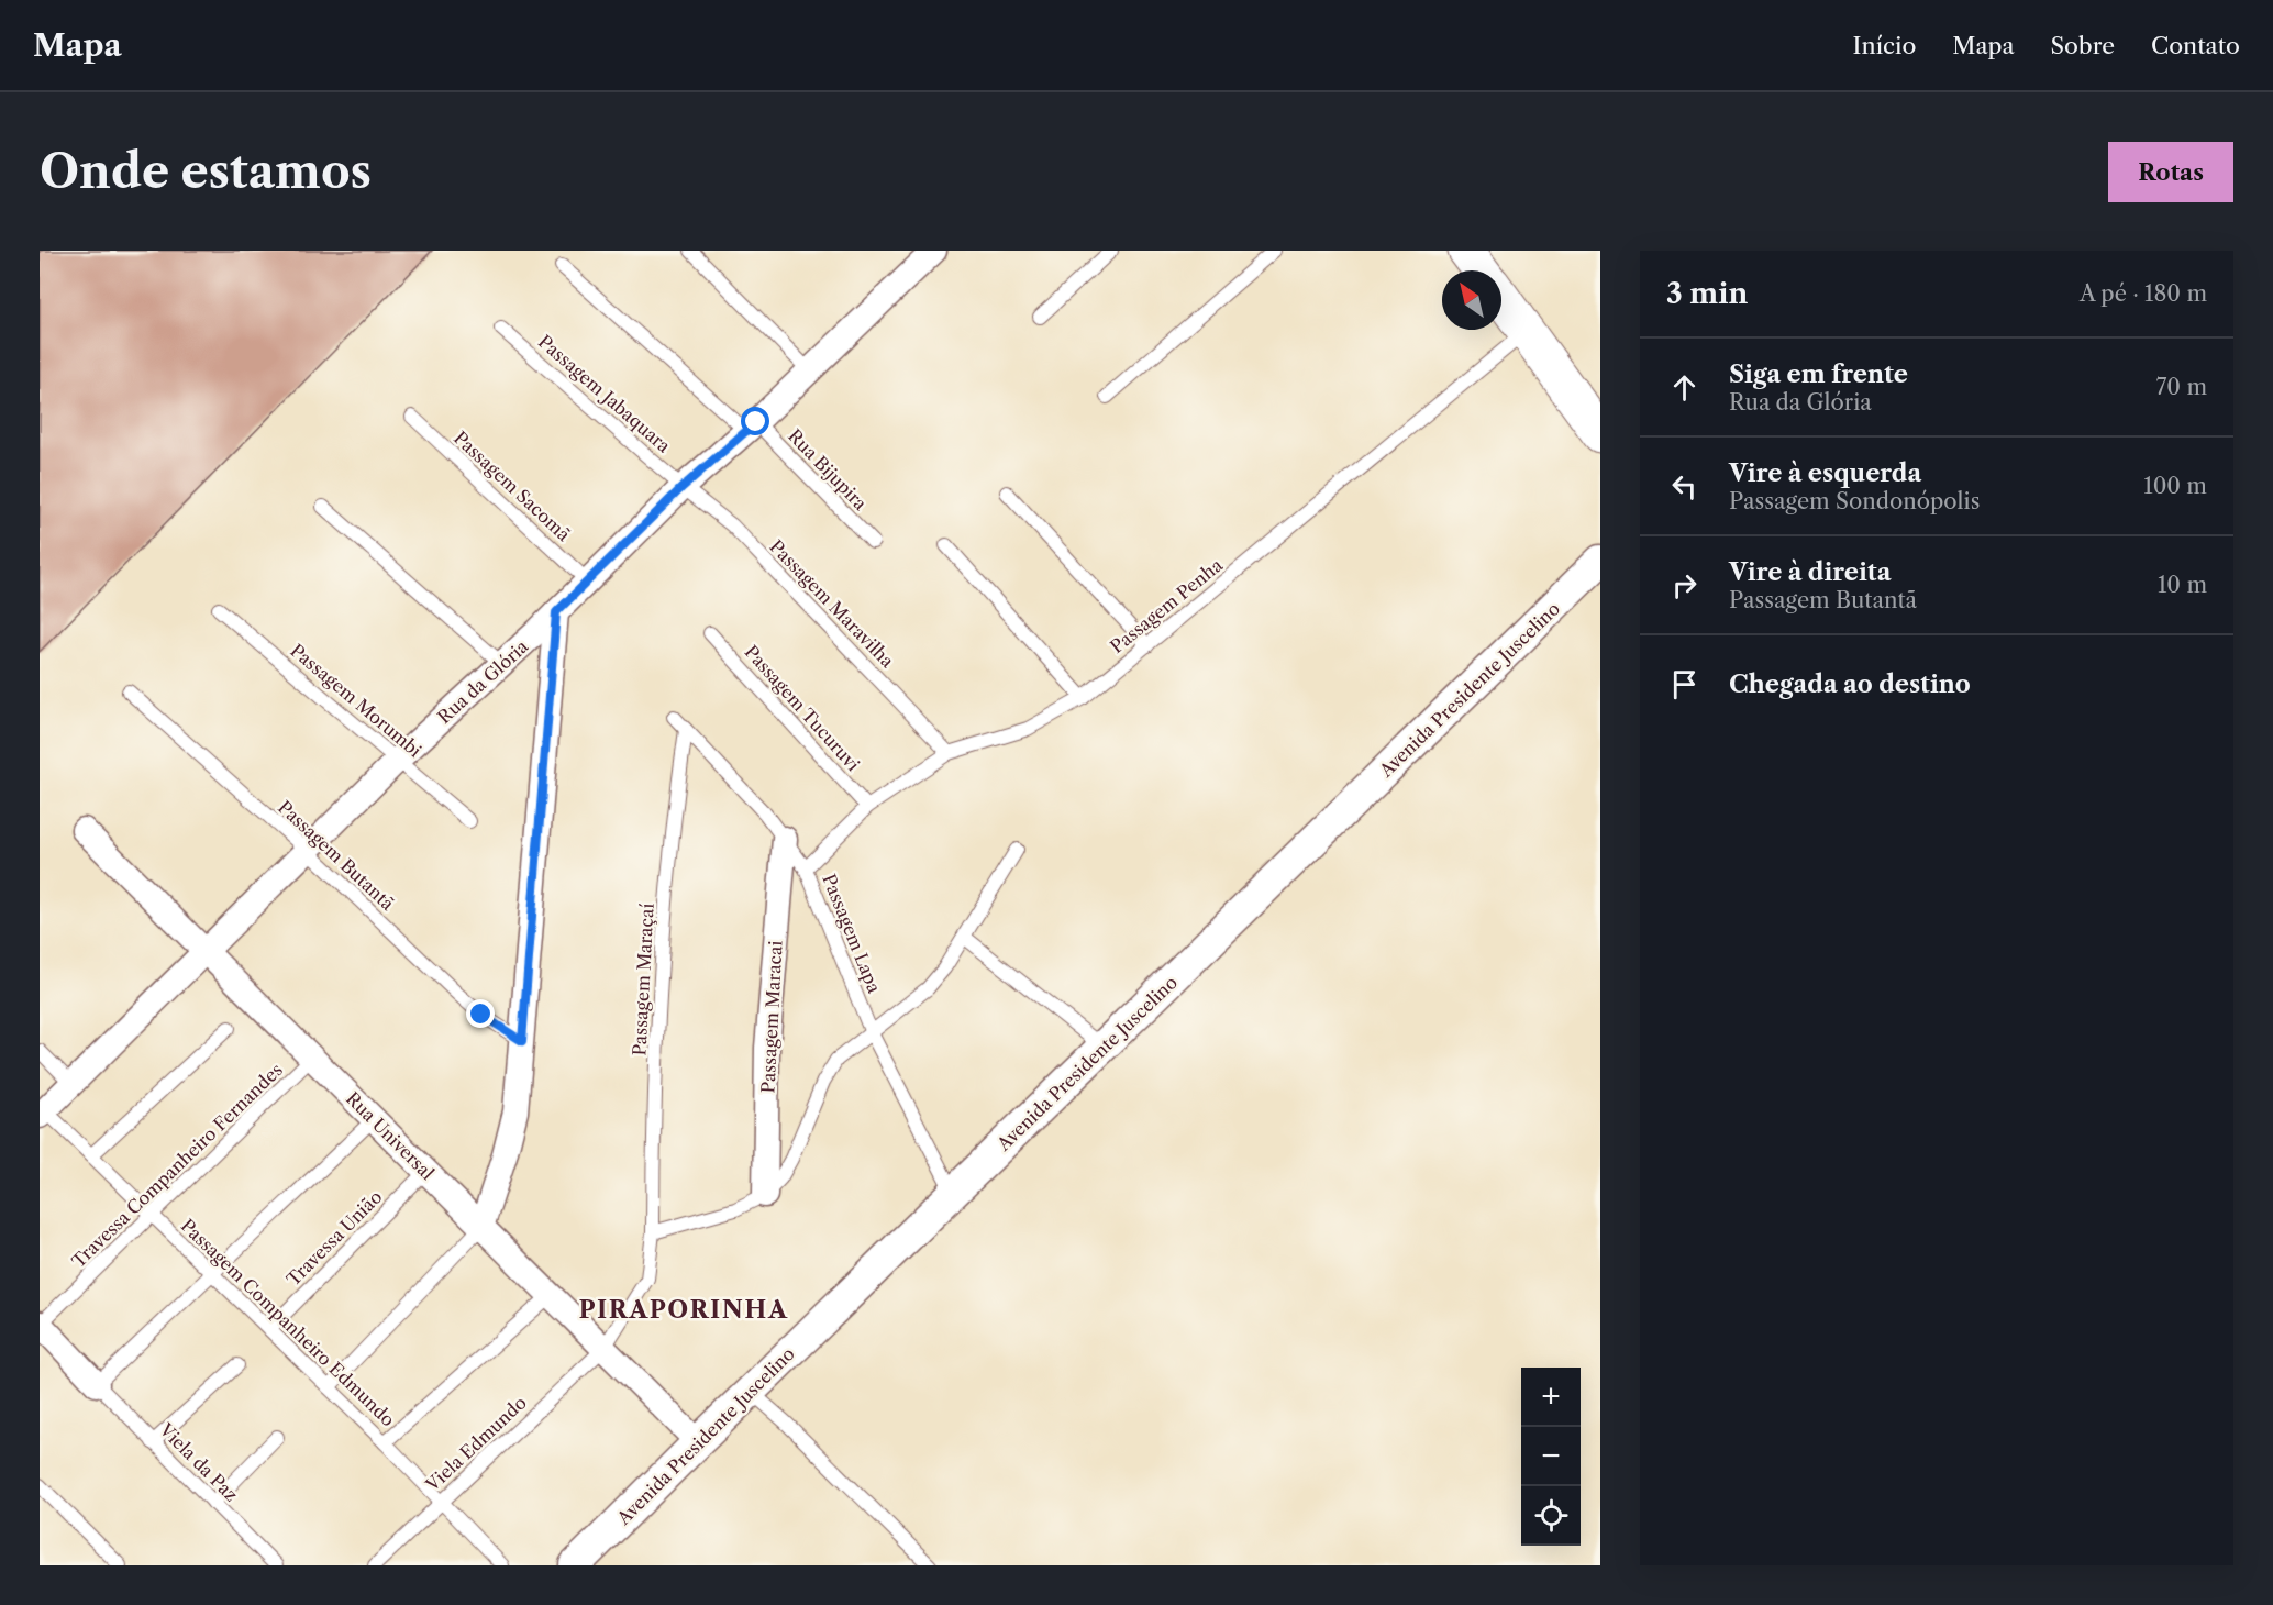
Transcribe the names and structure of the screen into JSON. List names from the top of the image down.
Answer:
{
  "streets": {
    "street": [
      "Rua da Glória",
      "Avenida Presidente Juscelino",
      "Passagem Maracai",
      "Rua Universal"
    ],
    "lane": [
      "Passagem Jabaquara",
      "Rua Bijupira",
      "Passagem Sacomã",
      "Passagem Maravilha",
      "Passagem Penha",
      "Passagem Morumbi",
      "Passagem Tucuruvi",
      "Passagem Butantã",
      "Passagem Lapa",
      "Passagem Maraçaí",
      "Travessa Companheiro Fernandes",
      "Travessa União",
      "Passagem Companheiro Edmundo",
      "Viela Edmundo",
      "Viela da Paz"
    ]
  },
  "crossings": [
    ["Passagem Jabaquara", "Passagem Maravilha"],
    ["Passagem Jabaquara", "Rua da Glória"],
    ["Rua Bijupira", "Rua da Glória"],
    ["Passagem Sacomã", "Rua da Glória"],
    ["Passagem Maravilha", "Passagem Penha"],
    ["Passagem Maravilha", "Rua da Glória"],
    ["Passagem Penha", "Passagem Tucuruvi"],
    ["Passagem Penha", "Passagem Lapa"],
    ["Rua da Glória", "Passagem Morumbi"],
    ["Rua da Glória", "Passagem Butantã"],
    ["Rua da Glória", "Rua Universal"],
    ["Rua da Glória", "Passagem Companheiro Edmundo"],
    ["Avenida Presidente Juscelino", "Passagem Lapa"],
    ["Avenida Presidente Juscelino", "Rua Universal"],
    ["Passagem Lapa", "Passagem Maraçaí"],
    ["Passagem Lapa", "Passagem Maracai"],
    ["Passagem Maraçaí", "Rua Universal"],
    ["Passagem Maraçaí", "Viela Edmundo"],
    ["Rua Universal", "Travessa Companheiro Fernandes"],
    ["Rua Universal", "Travessa União"],
    ["Rua Universal", "Viela Edmundo"],
    ["Travessa Companheiro Fernandes", "Passagem Companheiro Edmundo"],
    ["Travessa União", "Passagem Companheiro Edmundo"],
    ["Passagem Companheiro Edmundo", "Viela Edmundo"]
  ],
  "districts": ["PIRAPORINHA"],
  "north": "top left",
  "page": {
    "header": "Mapa",
    "nav": [
      "Início",
      "Mapa",
      "Sobre",
      "Contato"
    ],
    "buttons": "Rotas",
    "title": "Onde estamos",
    "heading": ["3 min", "A pé · 180 m"],
    "list": [
      ["Siga em frente", "Rua da Glória", "70 m"],
      ["Vire à esquerda", "Passagem Sondonópolis", "100 m"],
      ["Vire à direita", "Passagem Butantã", "10 m"],
      "Chegada ao destino"
    ],
    "map_buttons": ["+", "−"]
  }
}
